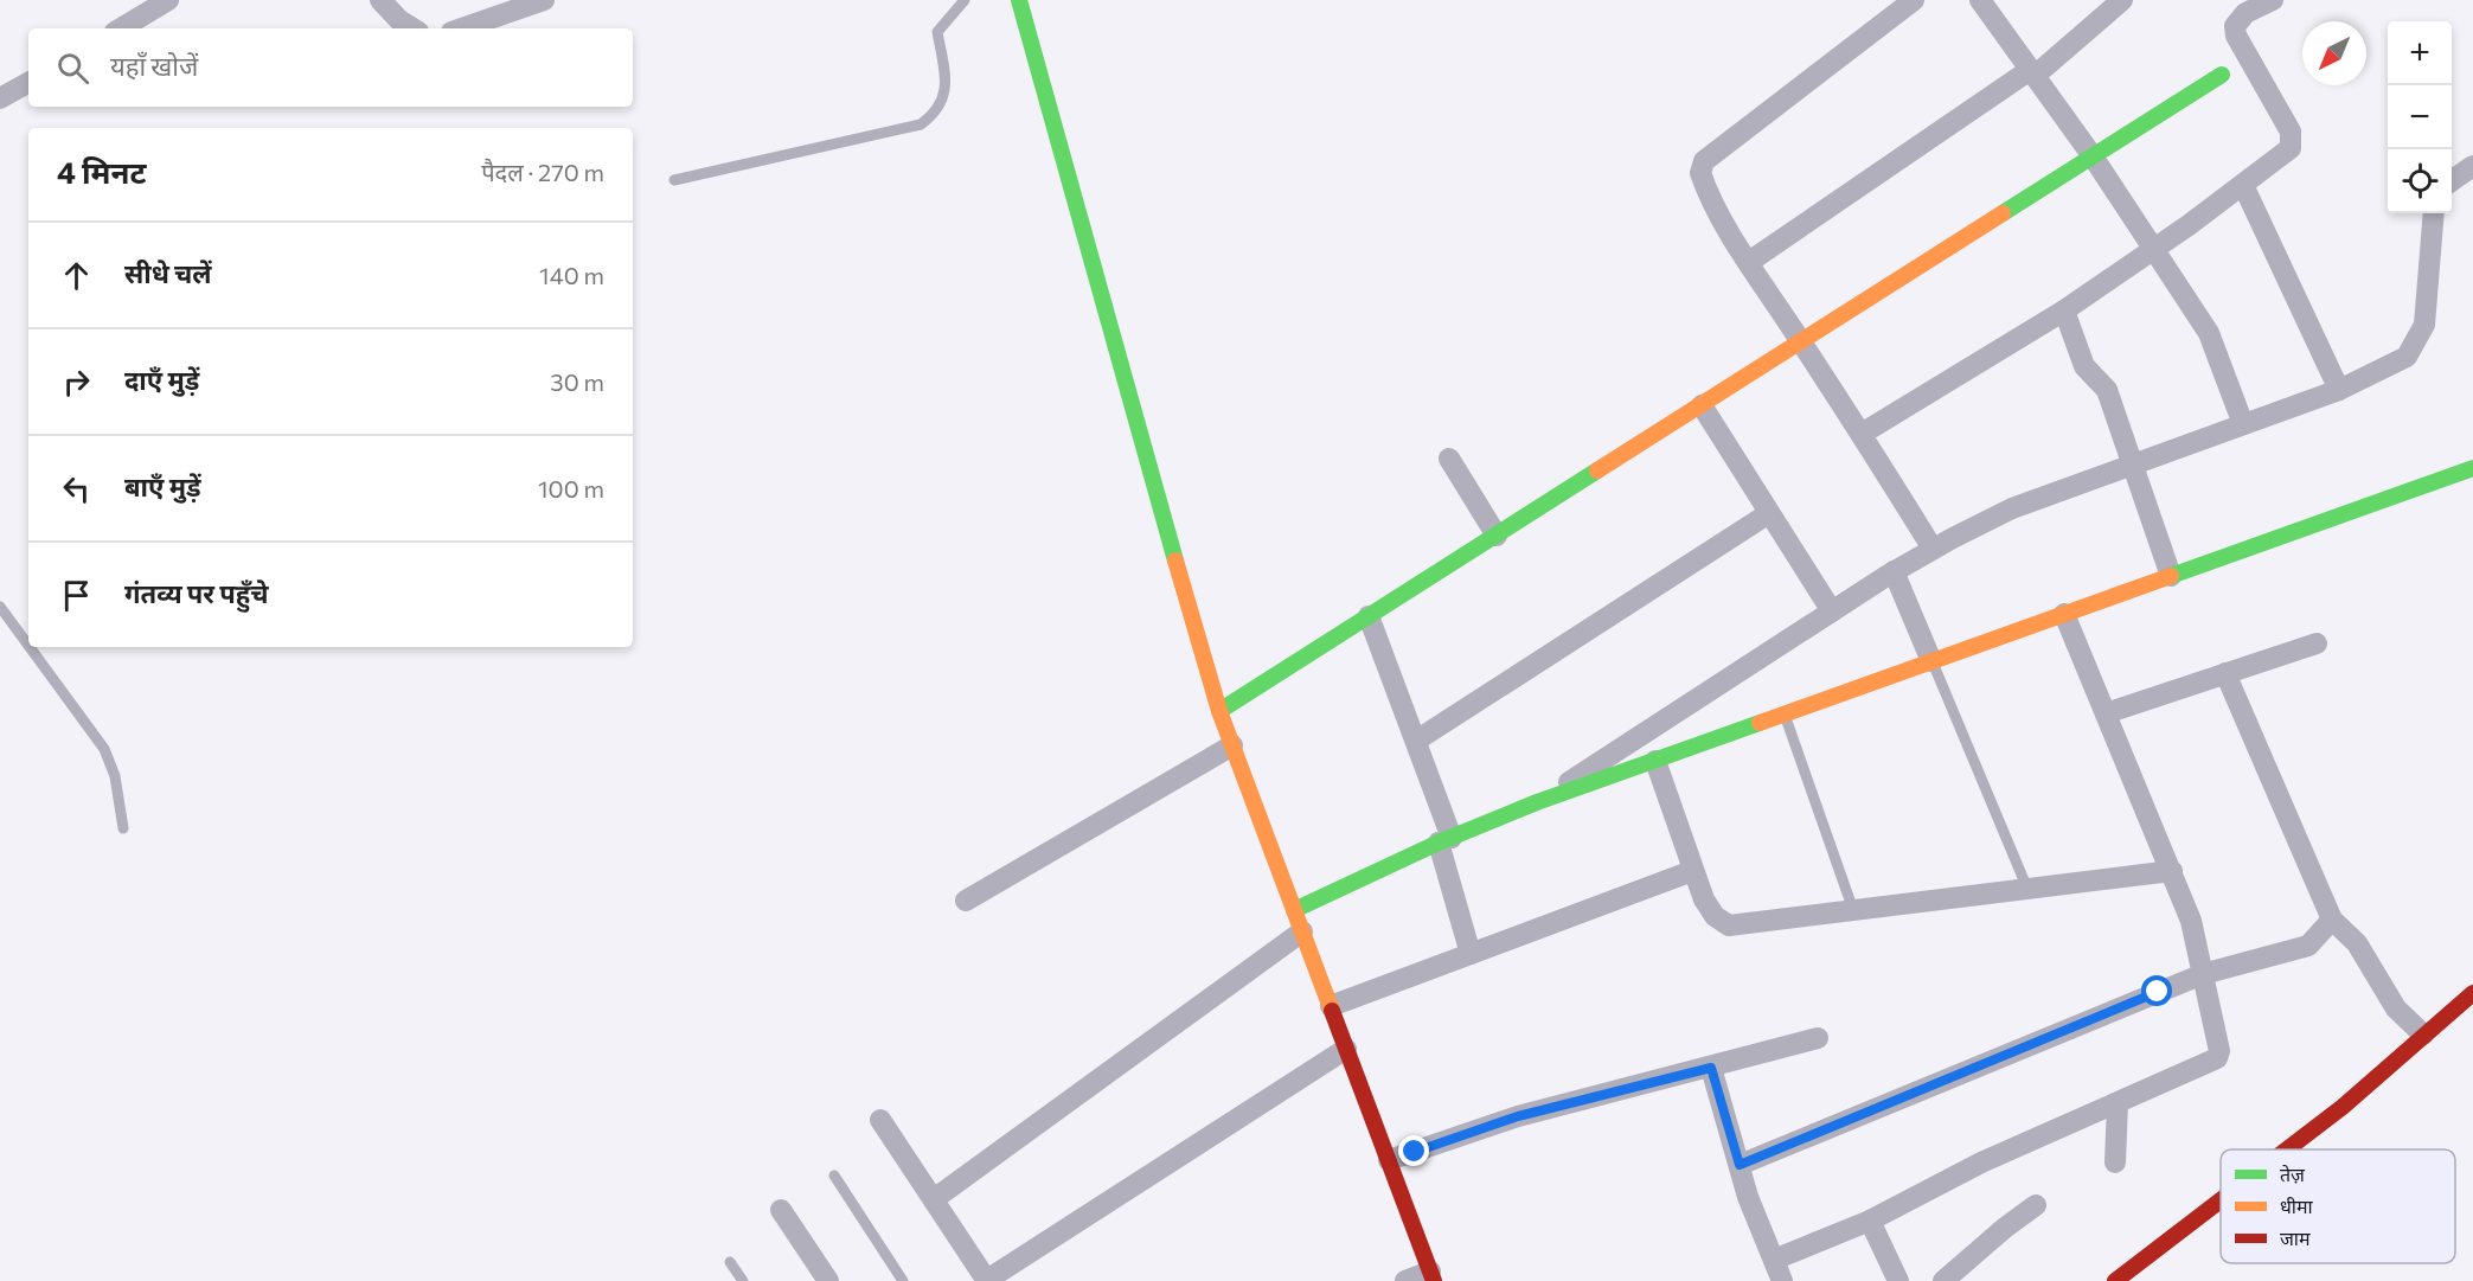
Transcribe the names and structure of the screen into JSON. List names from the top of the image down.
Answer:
{
  "legend": ["तेज़", "धीमा", "जाम"],
  "north": "bottom left",
  "page": {
    "map_buttons": ["+", "−"],
    "search": "यहाँ खोजें",
    "heading": ["4 मिनट", "पैदल · 270 m"],
    "list": [
      ["सीधे चलें", "140 m"],
      ["दाएँ मुड़ें", "30 m"],
      ["बाएँ मुड़ें", "100 m"],
      "गंतव्य पर पहुँचे"
    ]
  }
}
